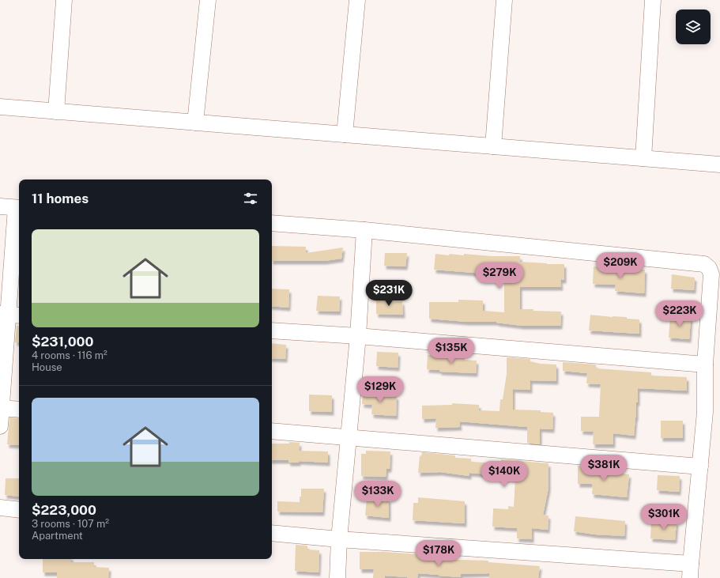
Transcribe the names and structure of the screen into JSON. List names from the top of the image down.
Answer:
{
  "page": {
    "heading": "11 homes",
    "list": [
      {
        "name": "$231,000",
        "note": "4 rooms · 116 m² · House"
      },
      {
        "name": "$223,000",
        "note": "3 rooms · 107 m² · Apartment"
      }
    ],
    "price": [
      "$209K",
      "$279K",
      "$231K",
      "$223K",
      "$135K",
      "$129K",
      "$381K",
      "$140K",
      "$133K",
      "$301K",
      "$178K"
    ]
  }
}
